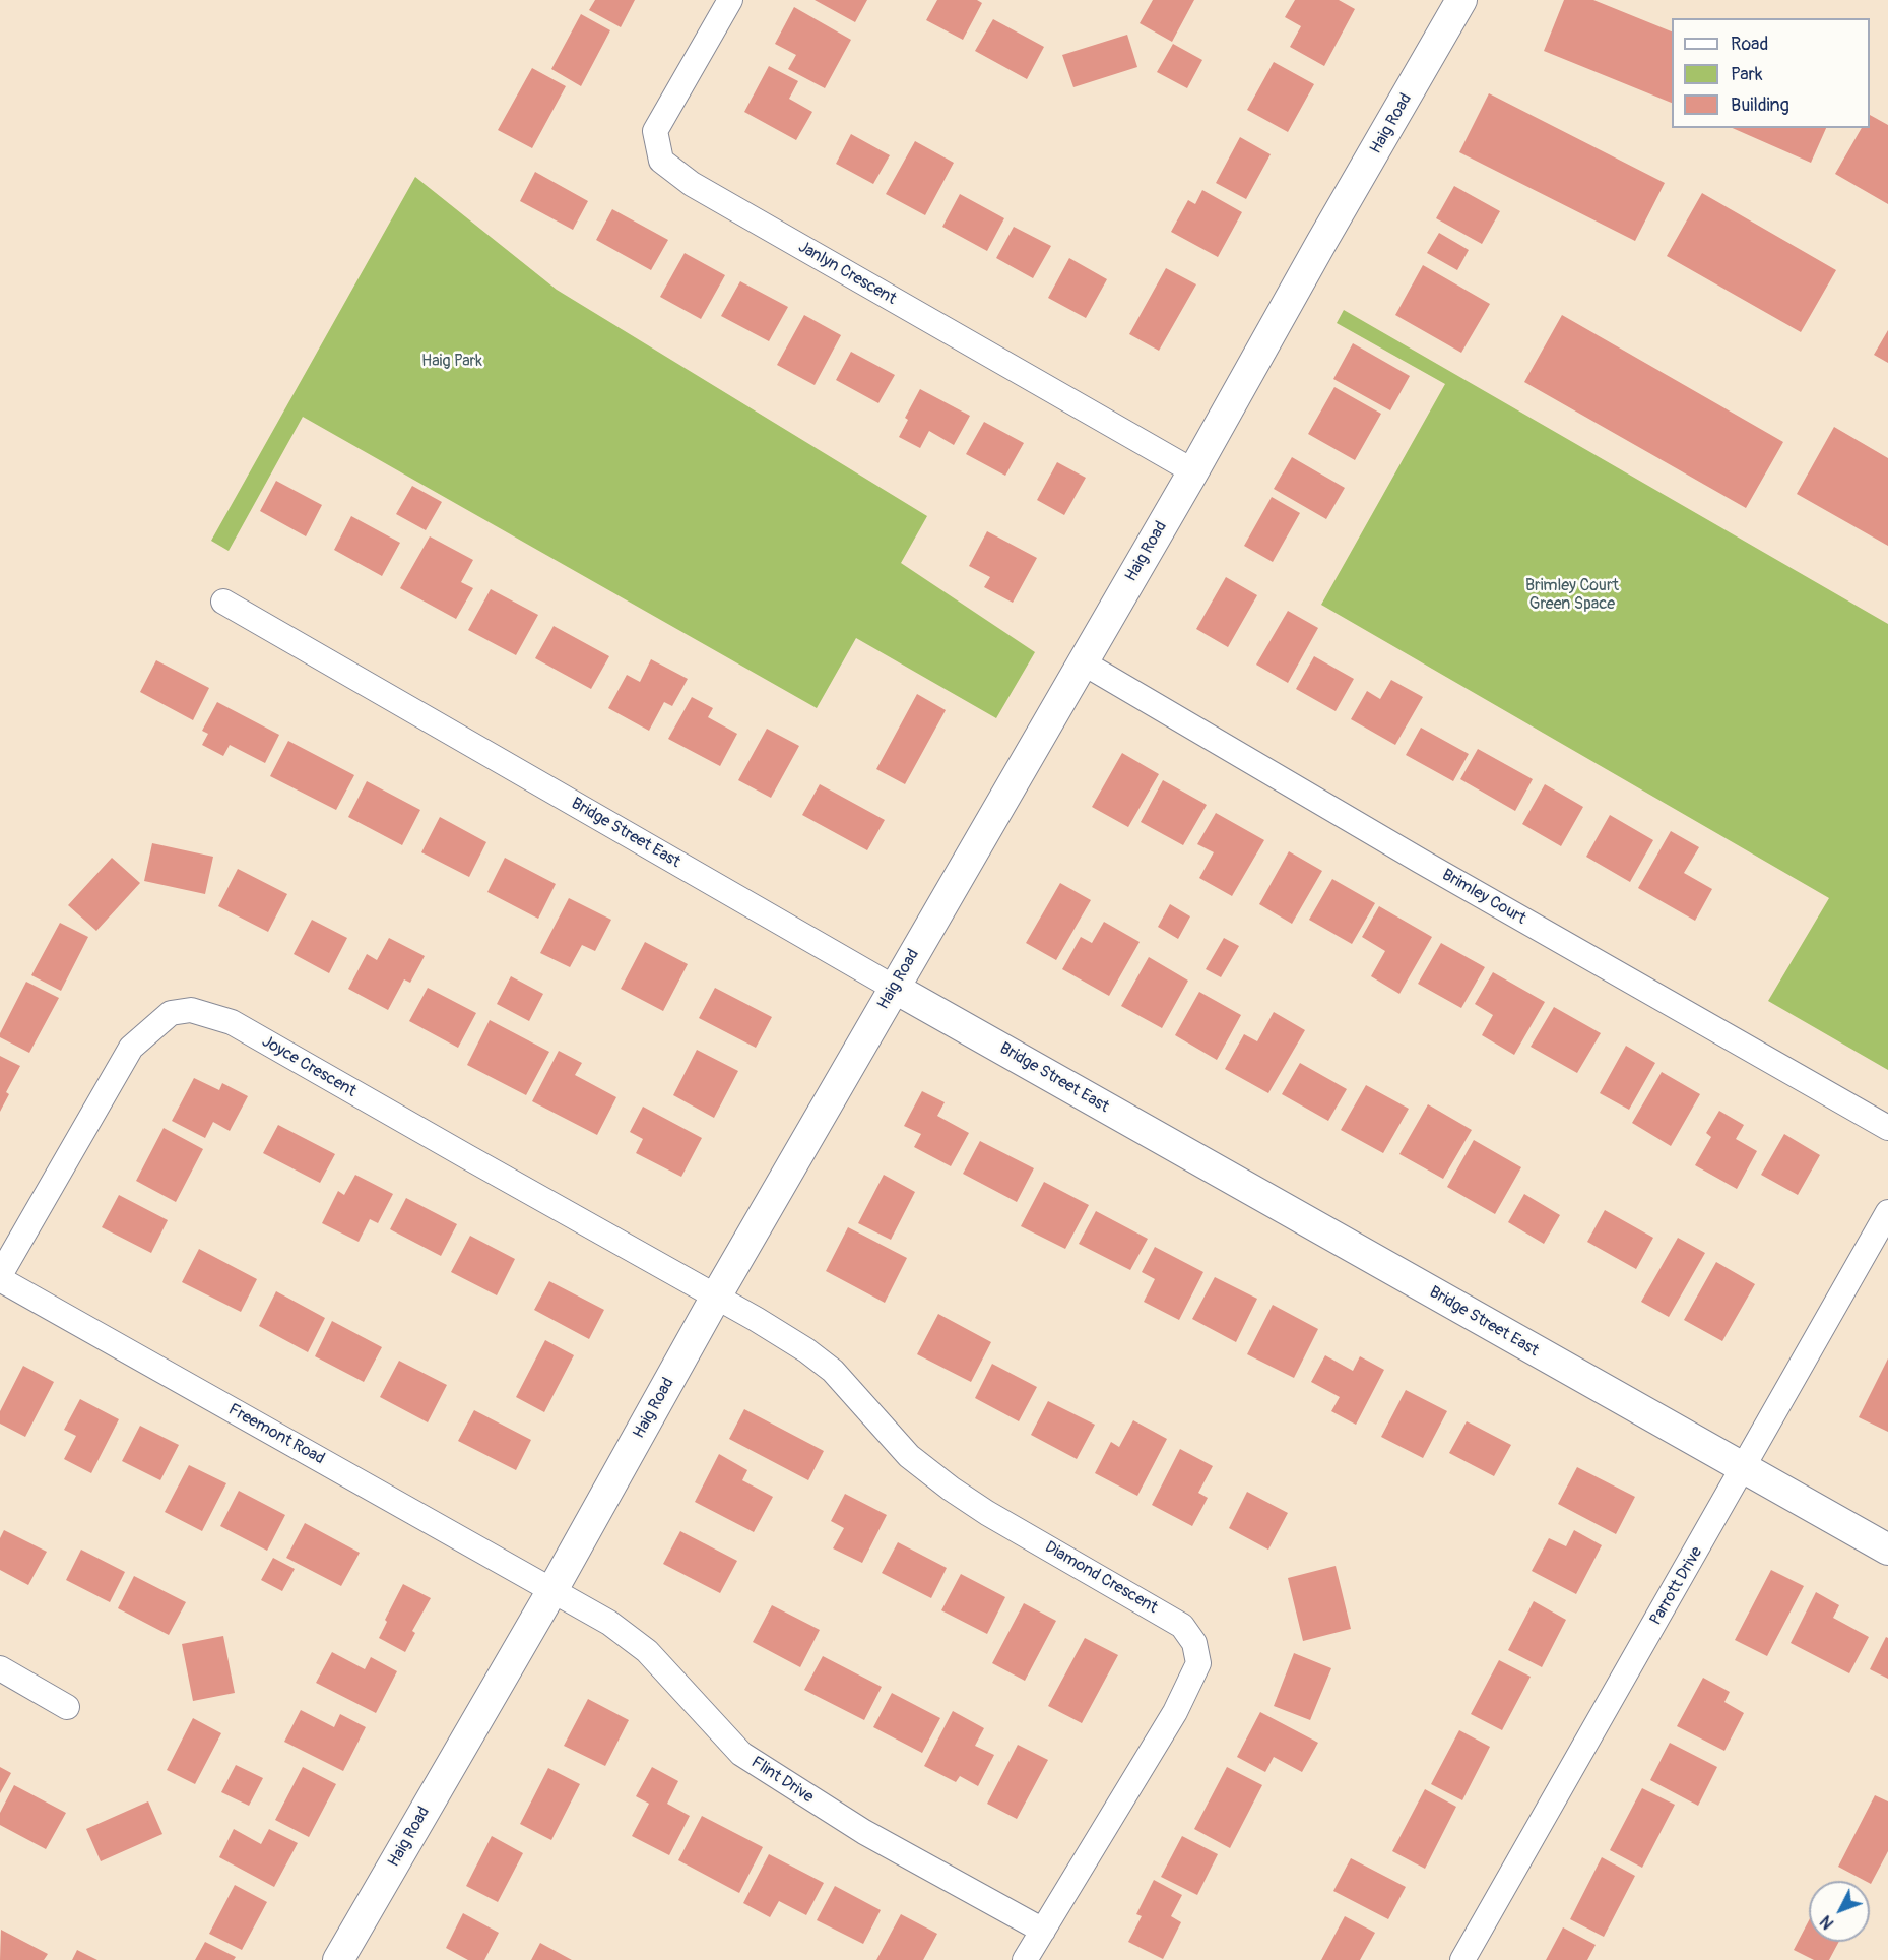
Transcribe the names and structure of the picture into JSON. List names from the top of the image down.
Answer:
{
  "streets": {
    "street": [
      "Haig Road",
      "Janlyn Crescent",
      "Bridge Street East",
      "Brimley Court",
      "Joyce Crescent",
      "Freemont Road",
      "Diamond Crescent",
      "Parrott Drive",
      "Flint Drive"
    ]
  },
  "crossings": [
    ["Haig Road", "Janlyn Crescent"],
    ["Haig Road", "Bridge Street East"],
    ["Haig Road", "Brimley Court"],
    ["Haig Road", "Joyce Crescent"],
    ["Haig Road", "Freemont Road"],
    ["Haig Road", "Diamond Crescent"],
    ["Haig Road", "Flint Drive"],
    ["Bridge Street East", "Parrott Drive"],
    ["Joyce Crescent", "Freemont Road"],
    ["Joyce Crescent", "Diamond Crescent"],
    ["Freemont Road", "Flint Drive"],
    ["Diamond Crescent", "Flint Drive"]
  ],
  "parks": ["Haig Park", "Brimley Court Green Space"],
  "legend": ["Road", "Park", "Building"],
  "north": "bottom left"
}
